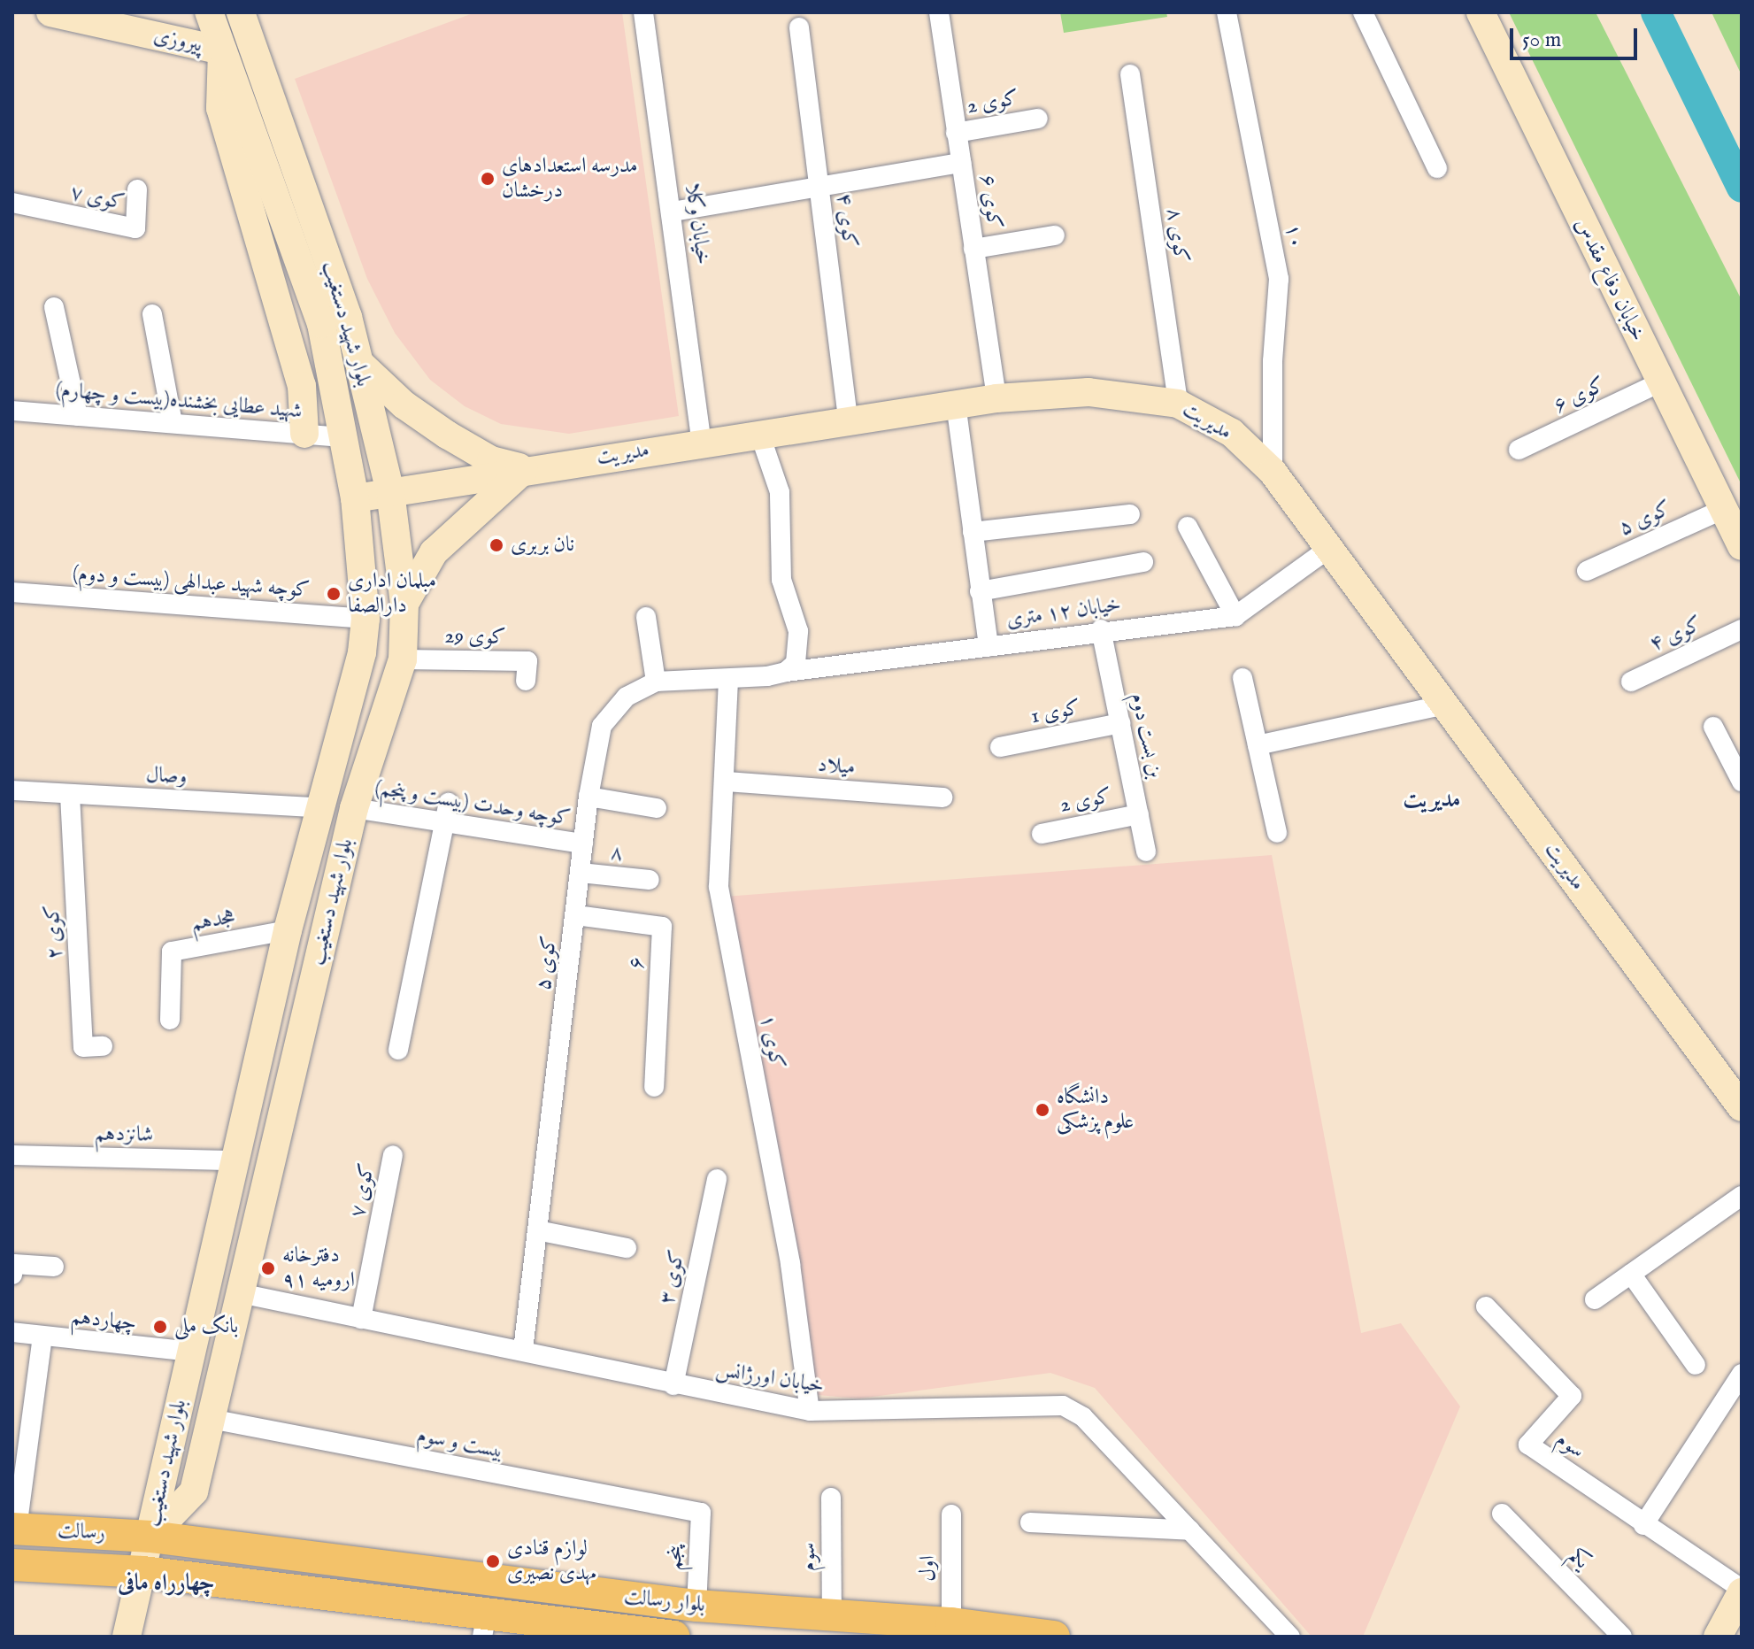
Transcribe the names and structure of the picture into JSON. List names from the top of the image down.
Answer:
{
  "streets": {
    "main road": [
      "پیروزی",
      "خیابان دفاع مقدس",
      "بلوار شهید دستغیب",
      "مدیریت",
      "رسالت",
      "بلوار رسالت"
    ],
    "street": [
      "کوی 2",
      "کوی ۷",
      "کوی ۶",
      "کوی ۴",
      "خیابان وکلا",
      "کوی ۸",
      "۱۰",
      "شهید عطایی بخشنده(بیست و چهارم)",
      "کوی ۵",
      "کوچه شهید عبدالهی (بیست و دوم)",
      "خیابان ۱۲ متری",
      "کوی 29",
      "کوی 1",
      "بن بست دوم",
      "میلاد",
      "وصال",
      "کوچه وحدت (بیست و پنجم)",
      "۸",
      "هجدهم",
      "کوی ۲",
      "۶",
      "کوی ۱",
      "شانزدهم",
      "کوی ۳",
      "چهاردهم",
      "خیابان اورژانس",
      "بیست و سوم",
      "سوم",
      "پنجم",
      "یکم",
      "اول"
    ]
  },
  "crossings": [
    ["پیروزی", "بلوار شهید دستغیب"],
    ["کوی 2", "کوی ۶"],
    ["کوی 2", "بن بست دوم"],
    ["کوی ۷", "خیابان اورژانس"],
    ["کوی ۶", "خیابان دفاع مقدس"],
    ["کوی ۶", "مدیریت"],
    ["کوی ۴", "مدیریت"],
    ["خیابان وکلا", "مدیریت"],
    ["کوی ۸", "مدیریت"],
    ["۱۰", "مدیریت"],
    ["خیابان دفاع مقدس", "کوی ۵"],
    ["بلوار شهید دستغیب", "شهید عطایی بخشنده(بیست و چهارم)"],
    ["بلوار شهید دستغیب", "مدیریت"],
    ["بلوار شهید دستغیب", "کوچه شهید عبدالهی (بیست و دوم)"],
    ["بلوار شهید دستغیب", "کوی 29"],
    ["بلوار شهید دستغیب", "وصال"],
    ["بلوار شهید دستغیب", "کوچه وحدت (بیست و پنجم)"],
    ["بلوار شهید دستغیب", "هجدهم"],
    ["بلوار شهید دستغیب", "شانزدهم"],
    ["بلوار شهید دستغیب", "چهاردهم"],
    ["بلوار شهید دستغیب", "خیابان اورژانس"],
    ["بلوار شهید دستغیب", "بیست و سوم"],
    ["بلوار شهید دستغیب", "رسالت"],
    ["بلوار شهید دستغیب", "بلوار رسالت"],
    ["کوی ۵", "خیابان ۱۲ متری"],
    ["کوی ۵", "کوچه وحدت (بیست و پنجم)"],
    ["کوی ۵", "۸"],
    ["کوی ۵", "۶"],
    ["کوی ۵", "کوی ۱"],
    ["کوی ۵", "خیابان اورژانس"],
    ["خیابان ۱۲ متری", "بن بست دوم"],
    ["خیابان ۱۲ متری", "کوی ۱"],
    ["کوی 1", "بن بست دوم"],
    ["میلاد", "کوی ۱"],
    ["وصال", "کوی ۲"],
    ["کوی ۱", "خیابان اورژانس"],
    ["کوی ۳", "خیابان اورژانس"],
    ["بیست و سوم", "پنجم"],
    ["سوم", "بلوار رسالت"],
    ["رسالت", "بلوار رسالت"],
    ["پنجم", "بلوار رسالت"],
    ["اول", "بلوار رسالت"]
  ],
  "districts": ["مدیریت", "چهارراه مافی"],
  "places": [
    "مدرسه استعدادهای درخشان",
    "نان بربری",
    "مبلمان اداری دارالصفا",
    "دانشگاه علوم پزشکی",
    "دفترخانه ۹۱ ارومیه",
    "بانک ملی",
    "لوازم قنادی مهدی نصیری"
  ],
  "scale_bar": "50 m"
}
